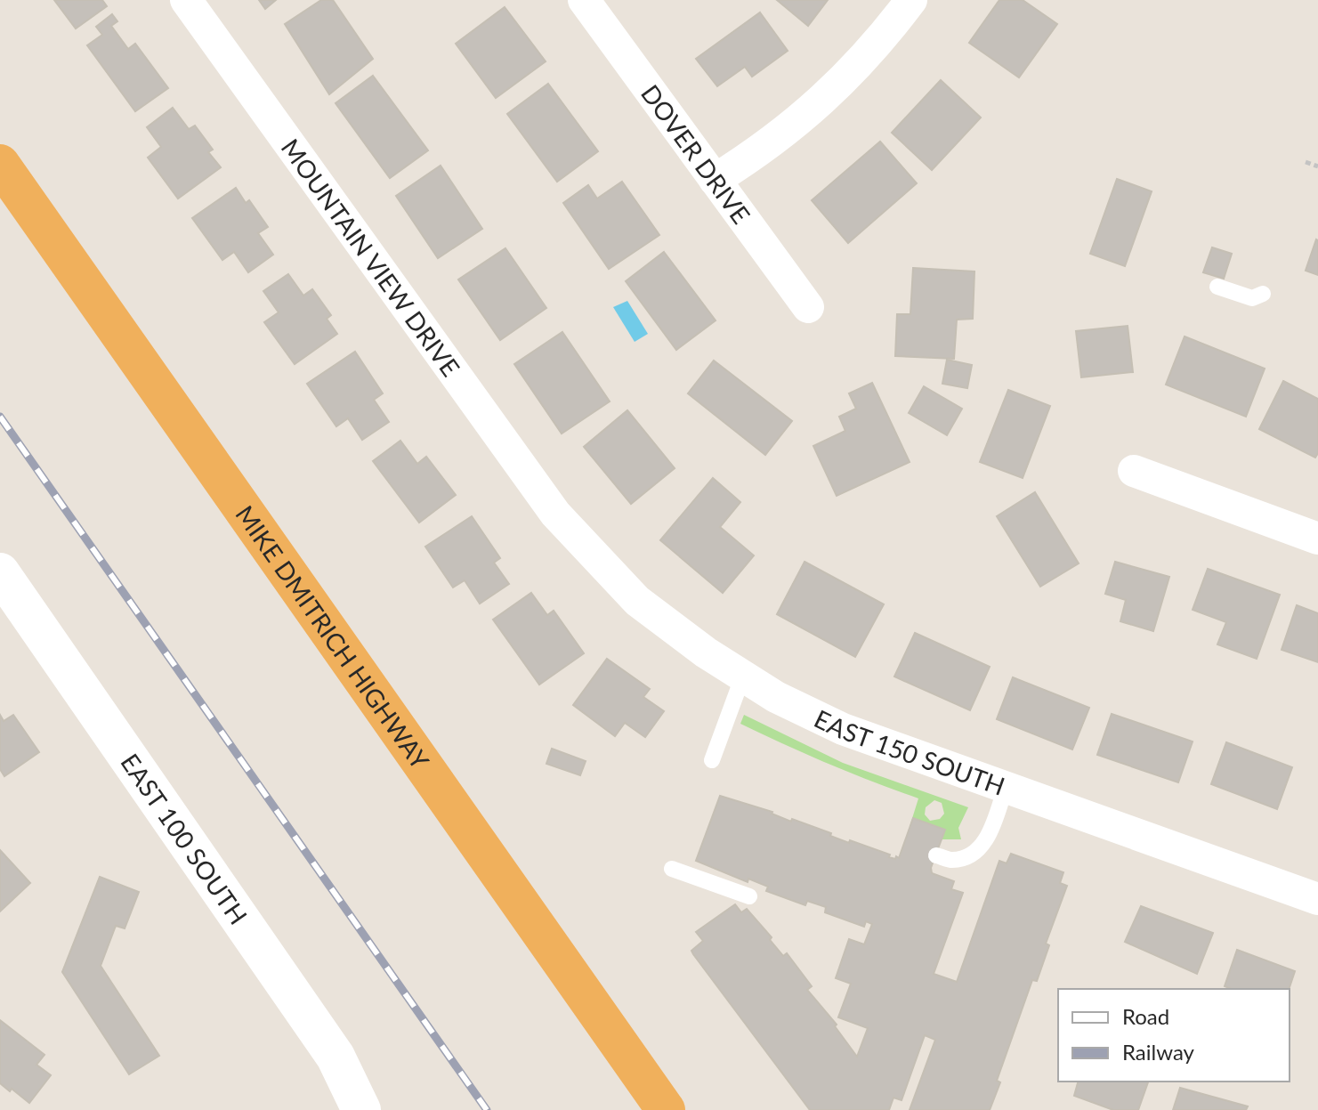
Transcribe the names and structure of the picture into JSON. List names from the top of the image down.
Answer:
{
  "streets": {
    "highway": ["MIKE DMITRICH HIGHWAY"],
    "street": [
      "DOVER DRIVE",
      "MOUNTAIN VIEW DRIVE",
      "EAST 150 SOUTH",
      "EAST 100 SOUTH"
    ]
  },
  "crossings": [
    ["MOUNTAIN VIEW DRIVE", "EAST 150 SOUTH"]
  ],
  "legend": ["Road", "Railway"]
}
